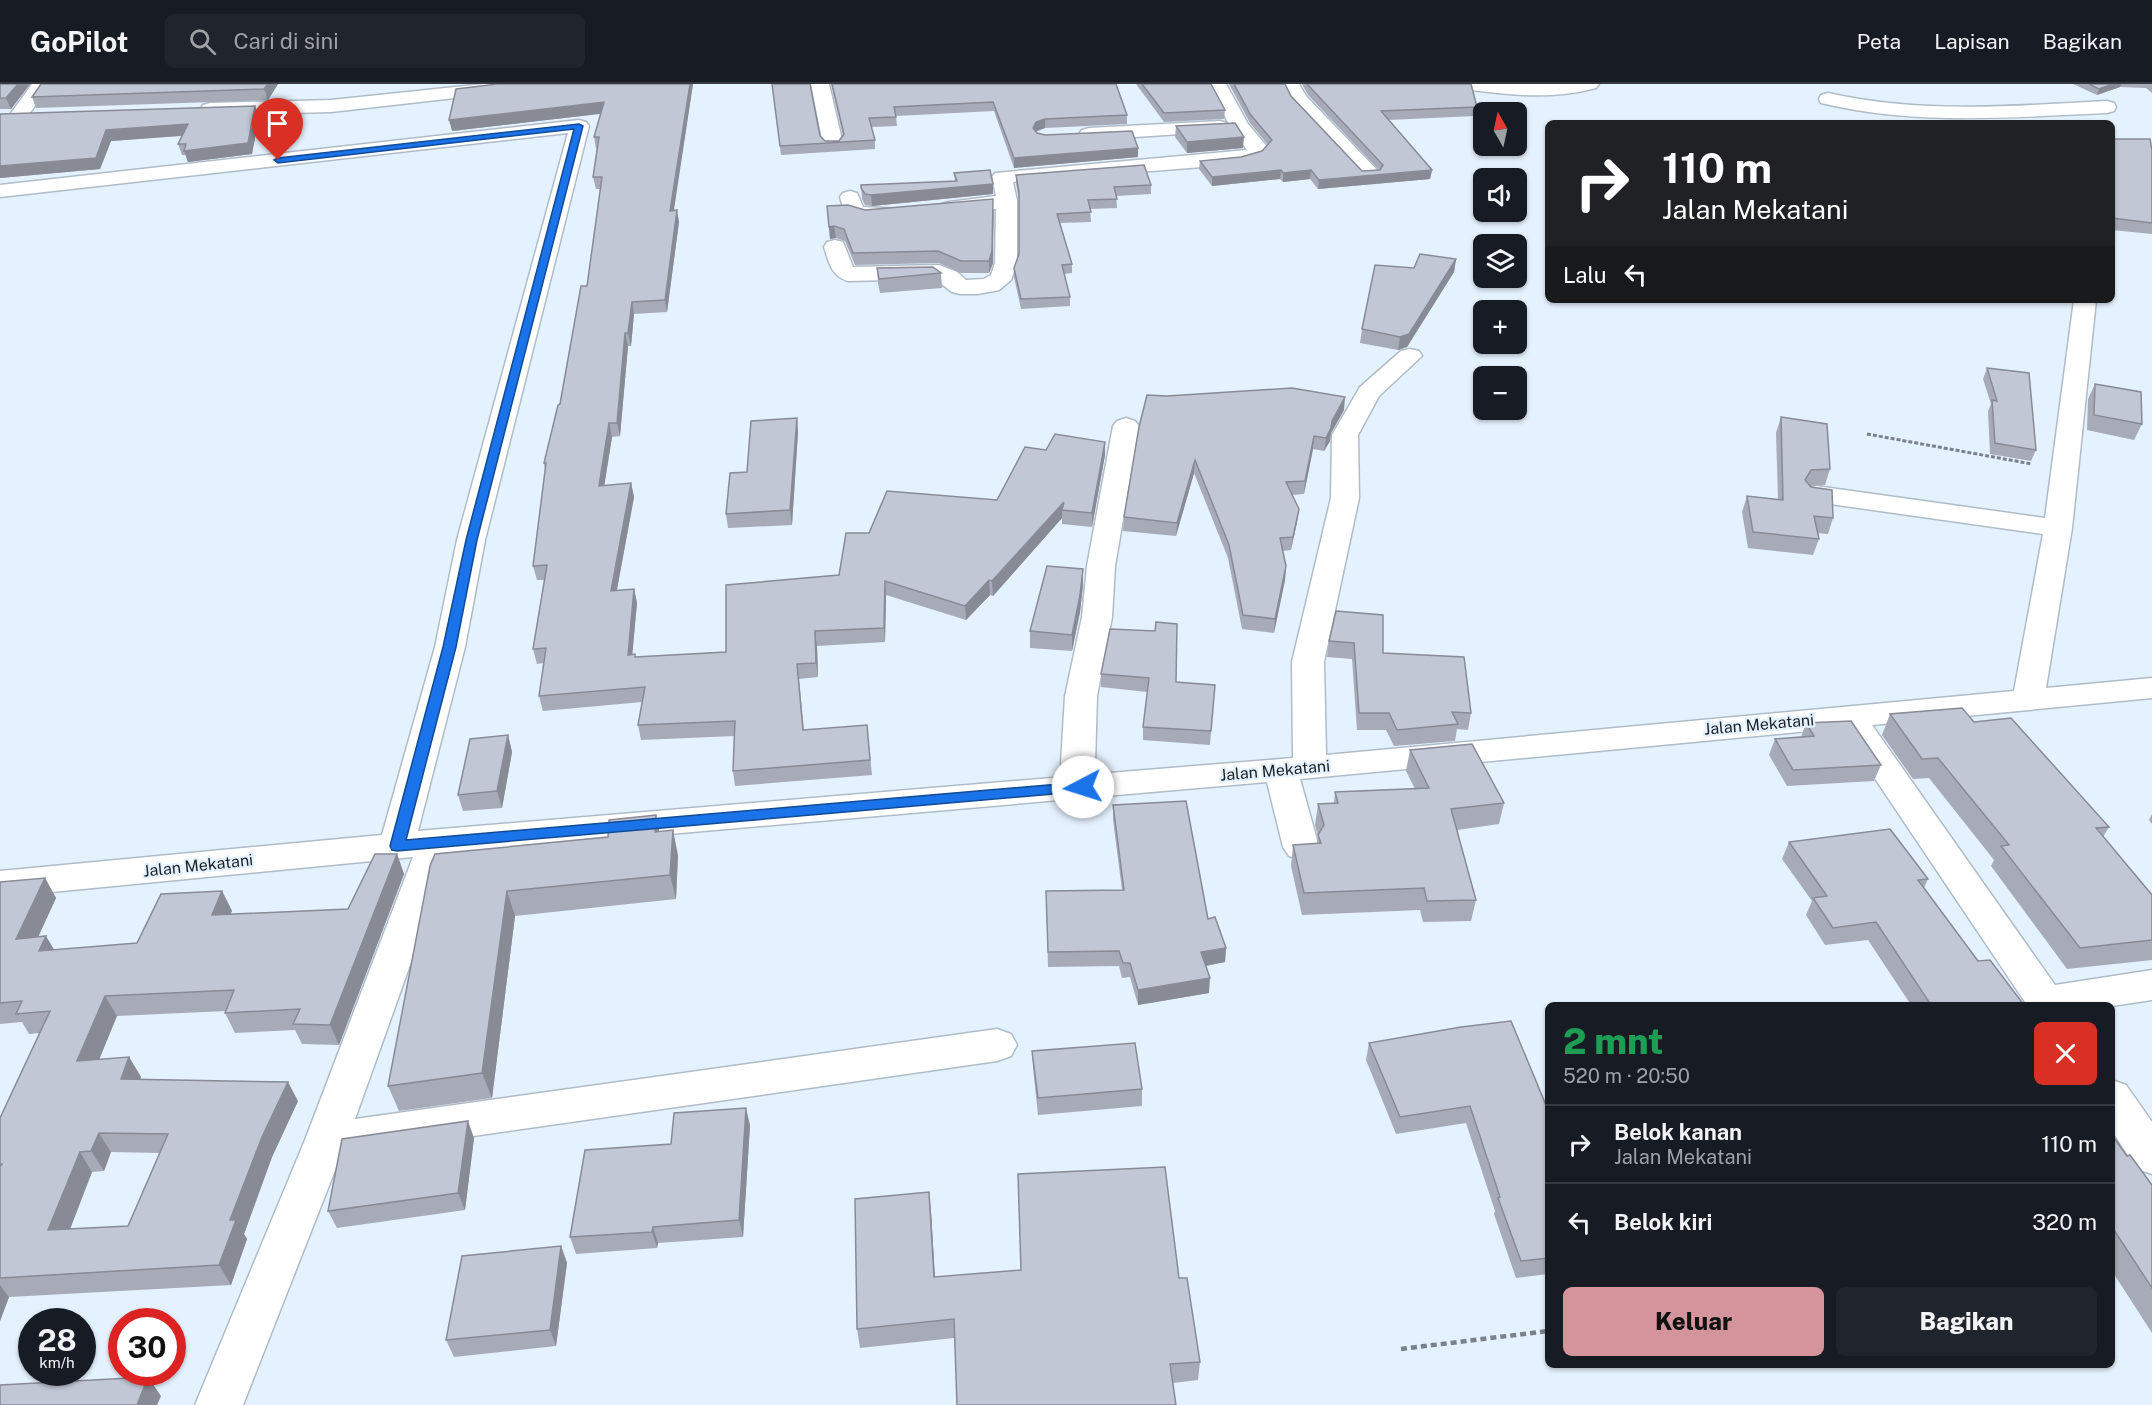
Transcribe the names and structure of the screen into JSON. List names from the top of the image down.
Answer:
{
  "streets": {
    "street": ["Jalan Mekatani"]
  },
  "north": "top",
  "page": {
    "header": "GoPilot",
    "search": "Cari di sini",
    "nav": ["Peta", "Lapisan", "Bagikan"],
    "map_buttons": ["+", "−"],
    "turn": ["110 m", "Jalan Mekatani"],
    "then": "Lalu",
    "heading": ["2 mnt", "520 m · 20:50"],
    "list": [
      {
        "name": "Belok kanan",
        "note": "Jalan Mekatani",
        "value": "110 m"
      },
      {
        "name": "Belok kiri",
        "value": "320 m"
      }
    ],
    "buttons": ["Keluar", "Bagikan"],
    "speed": "28 km/h",
    "limit": "30"
  }
}
